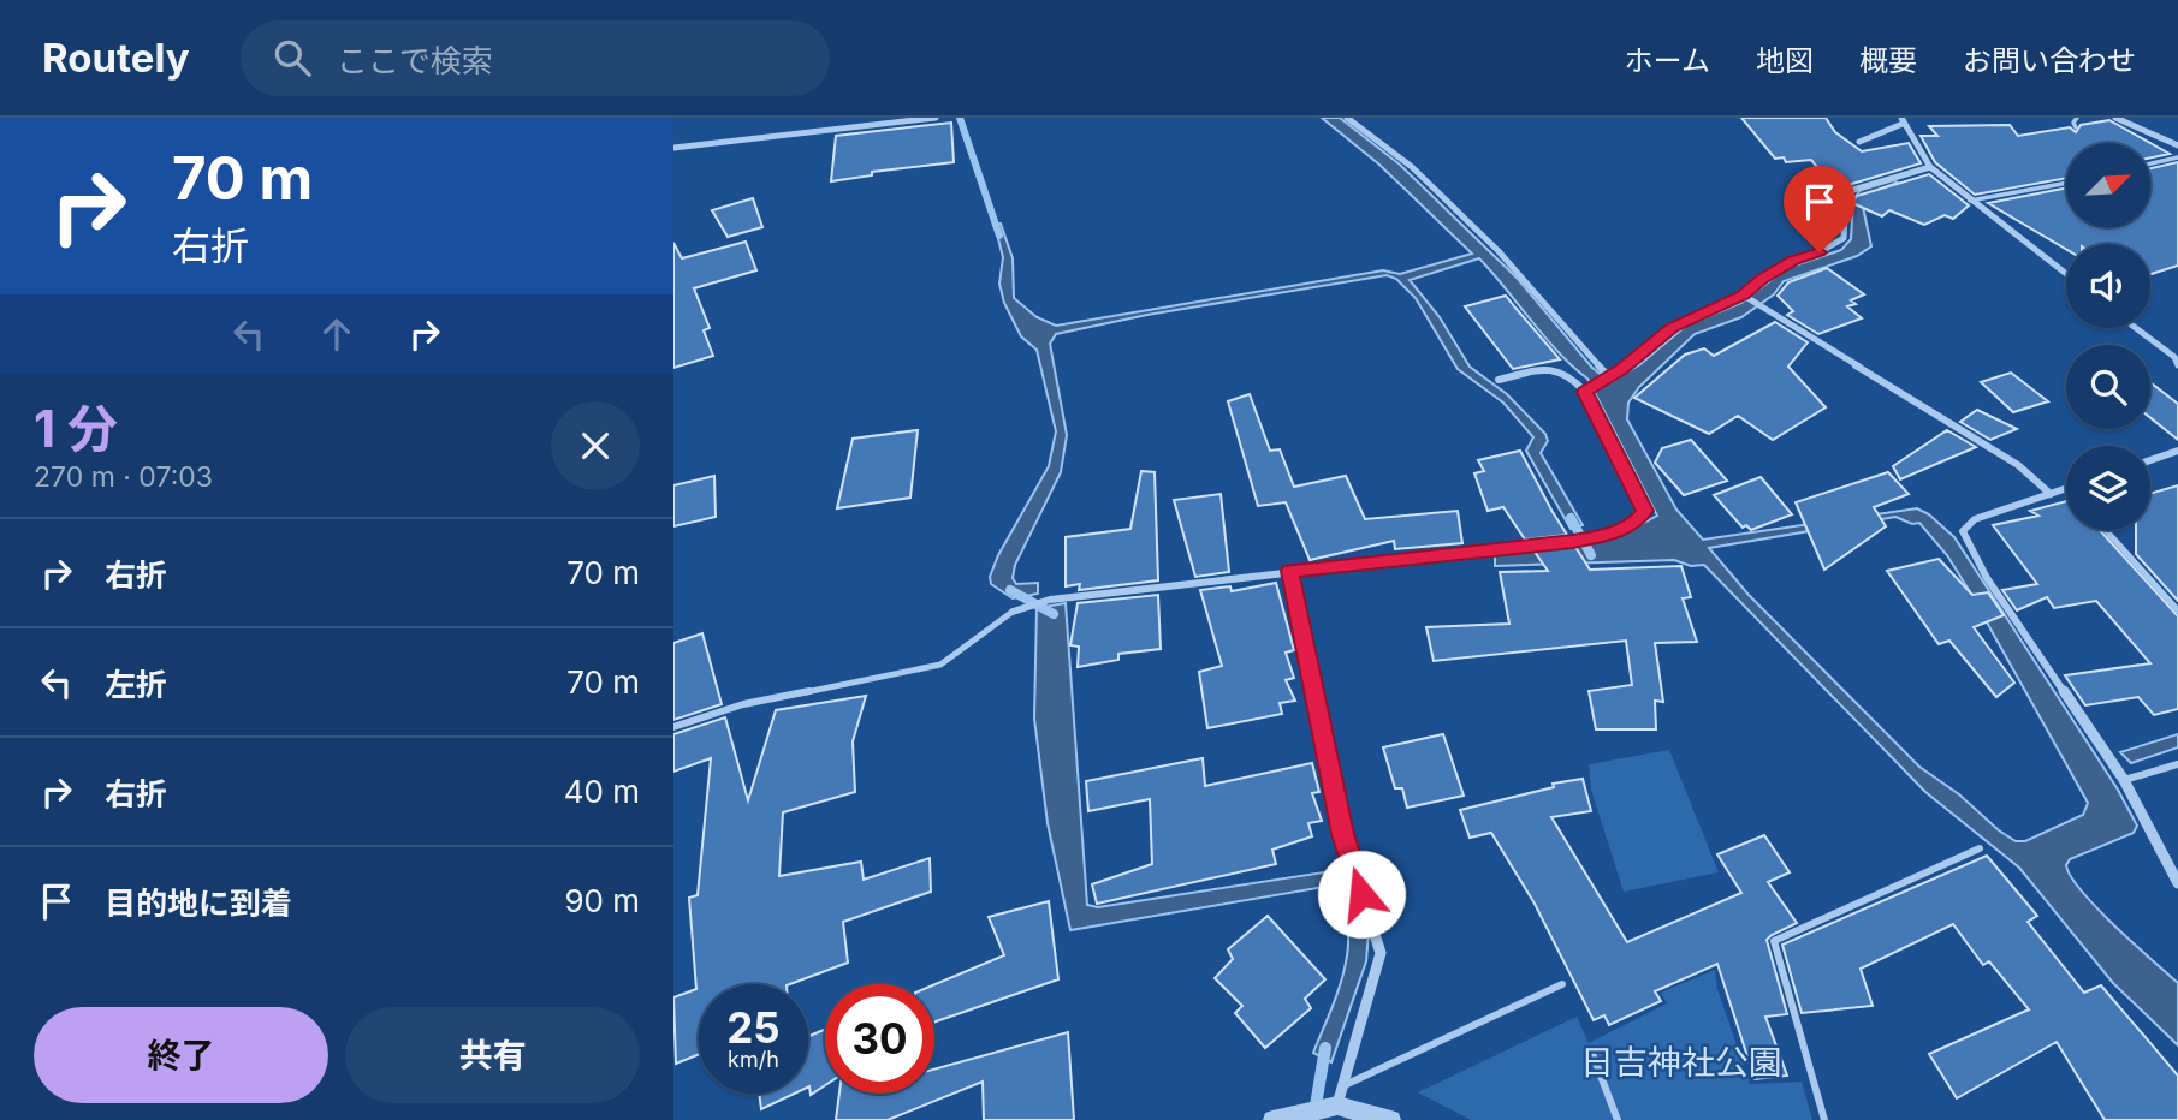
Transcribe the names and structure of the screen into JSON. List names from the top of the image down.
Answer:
{
  "parks": ["日吉神社公園"],
  "north": "top right",
  "page": {
    "header": "Routely",
    "search": "ここで検索",
    "nav": [
      "ホーム",
      "地図",
      "概要",
      "お問い合わせ"
    ],
    "turn": ["70 m", "右折"],
    "heading": ["1 分", "270 m · 07:03"],
    "list": [
      {
        "name": "右折",
        "value": "70 m"
      },
      {
        "name": "左折",
        "value": "70 m"
      },
      {
        "name": "右折",
        "value": "40 m"
      },
      {
        "name": "目的地に到着",
        "value": "90 m"
      }
    ],
    "speed": "25 km/h",
    "limit": "30",
    "buttons": ["終了", "共有"]
  }
}
